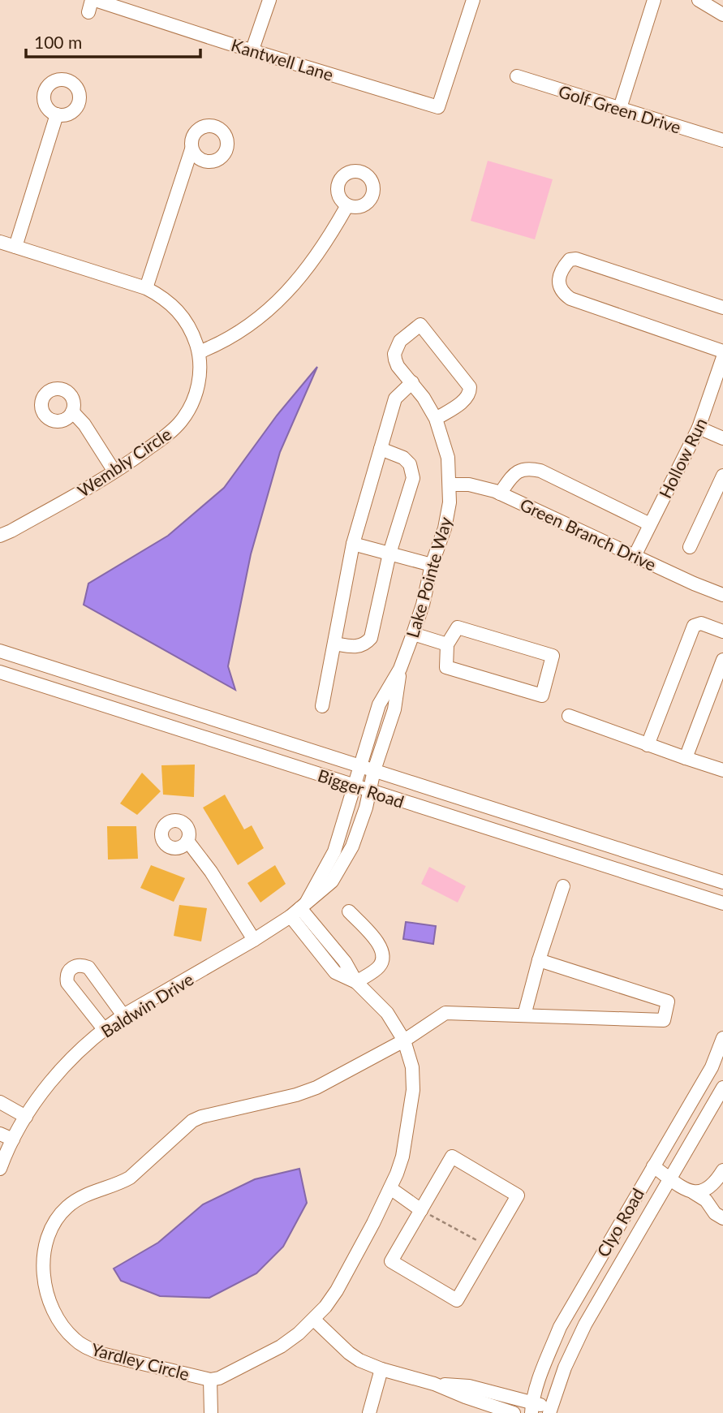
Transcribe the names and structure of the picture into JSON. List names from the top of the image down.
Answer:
{
  "streets": {
    "street": [
      "Kantwell Lane",
      "Golf Green Drive",
      "Hollow Run",
      "Wembly Circle",
      "Green Branch Drive",
      "Lake Pointe Way",
      "Bigger Road",
      "Baldwin Drive",
      "Clyo Road",
      "Yardley Circle"
    ]
  },
  "crossings": [
    ["Hollow Run", "Green Branch Drive"],
    ["Green Branch Drive", "Lake Pointe Way"],
    ["Lake Pointe Way", "Bigger Road"],
    ["Lake Pointe Way", "Baldwin Drive"],
    ["Bigger Road", "Baldwin Drive"],
    ["Baldwin Drive", "Yardley Circle"]
  ],
  "scale_bar": "100 m"
}
